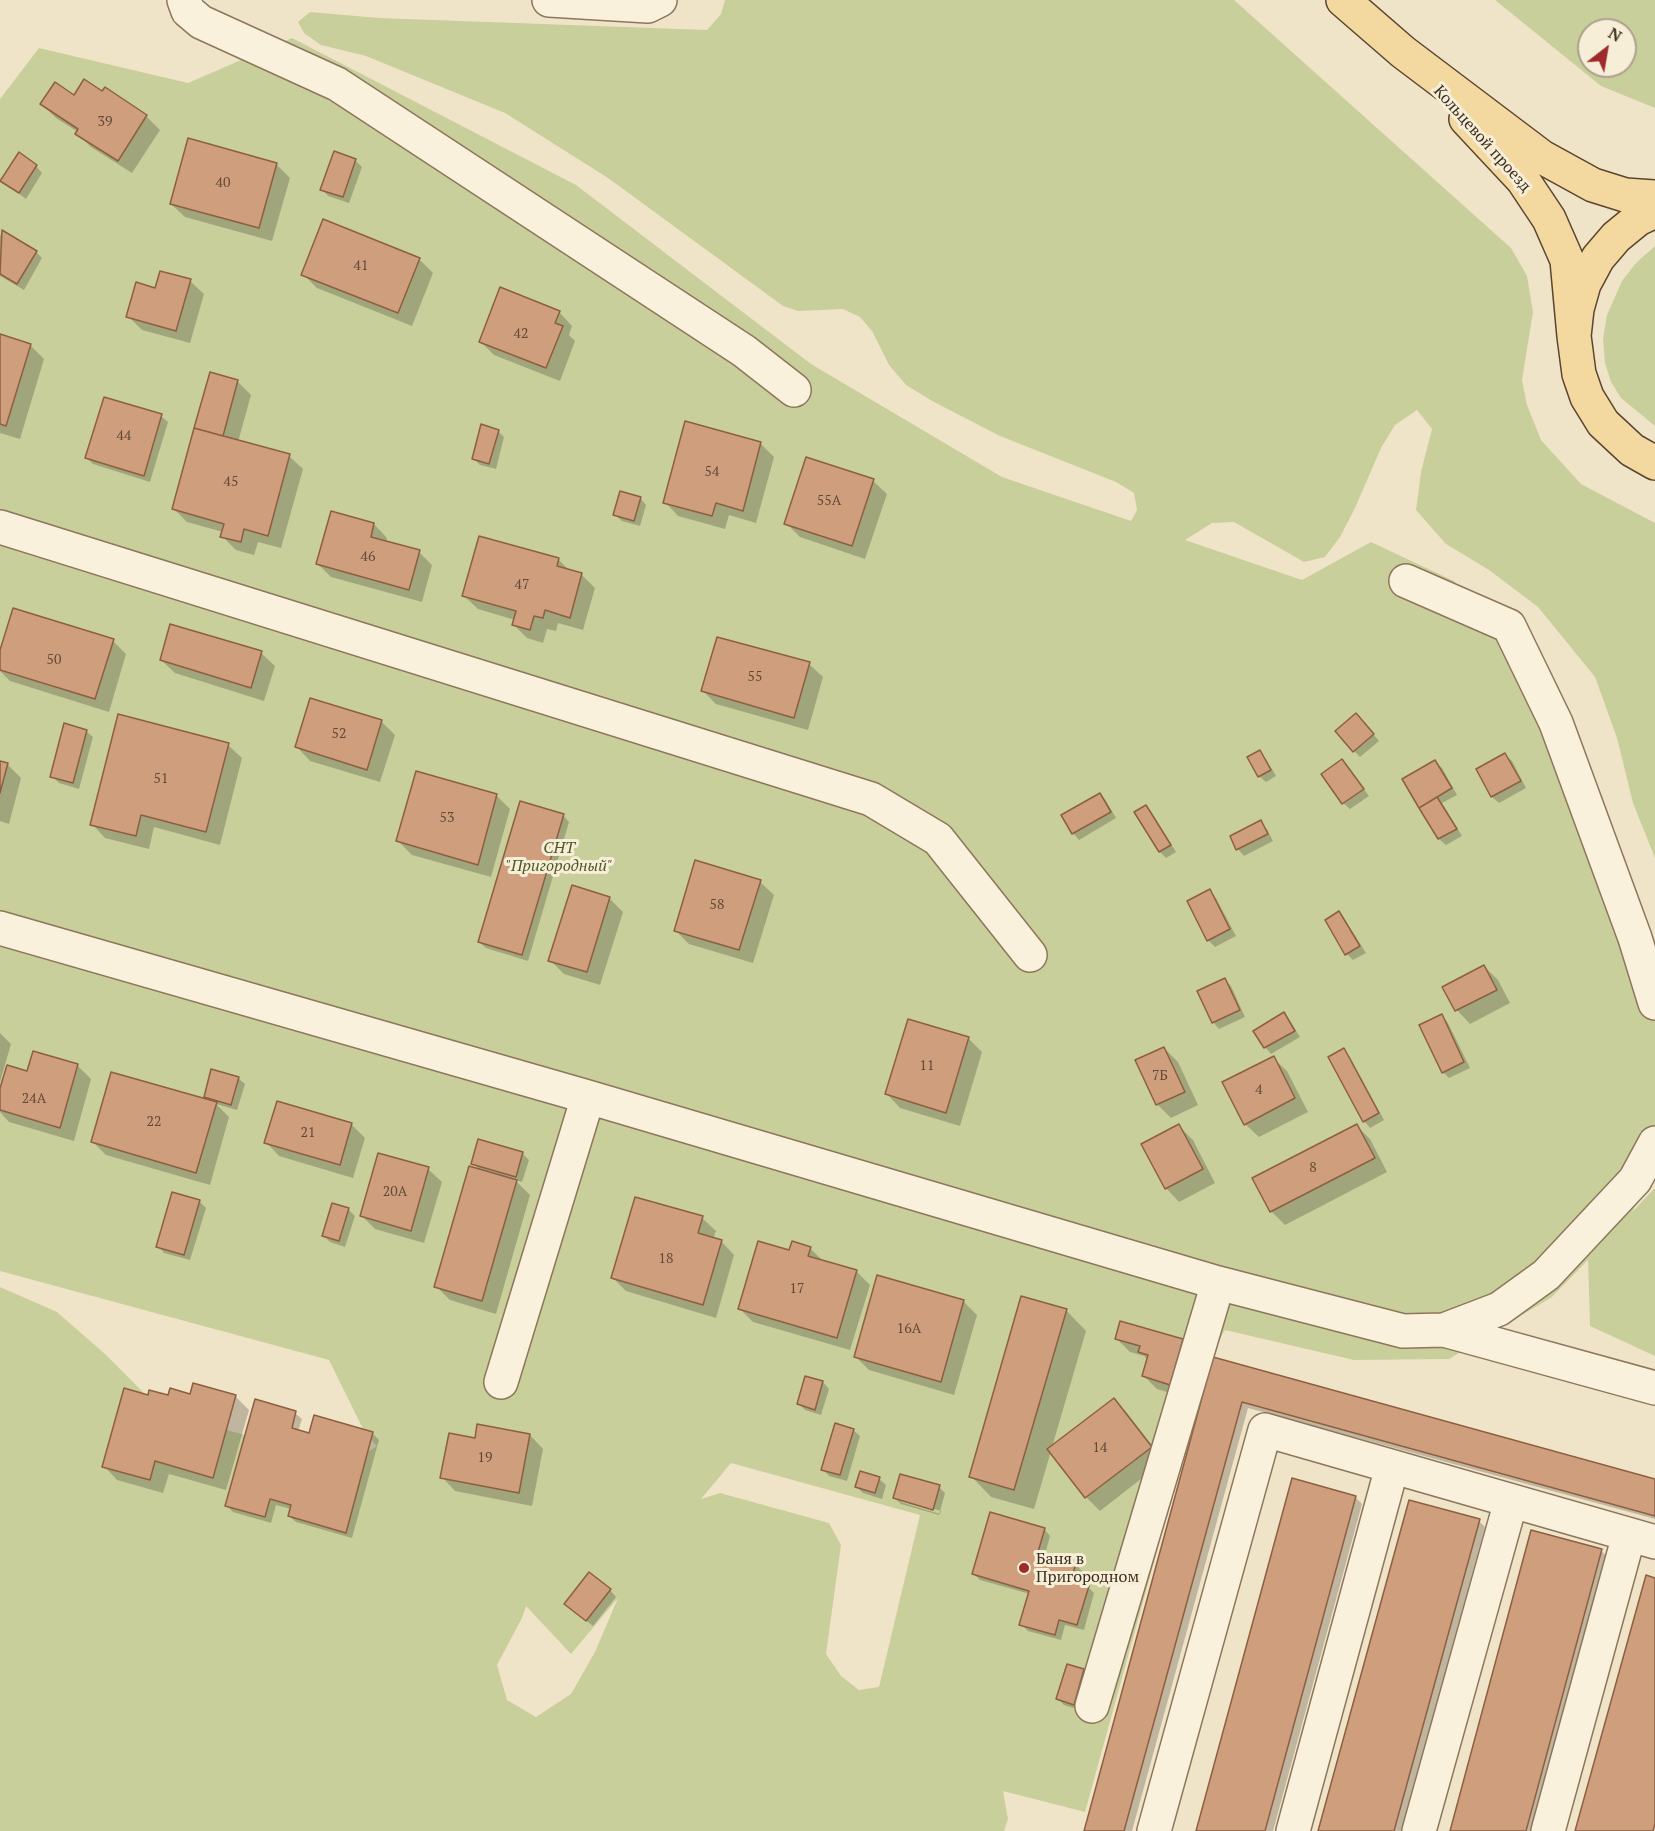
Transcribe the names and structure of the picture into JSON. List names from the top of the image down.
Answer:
{
  "streets": {
    "main road": ["Кольцевой проезд"]
  },
  "parks": ["СНТ \"Пригородный\""],
  "places": ["Баня в Пригородном"],
  "house_numbers": [
    "39",
    "40",
    "41",
    "42",
    "44",
    "54",
    "45",
    "55А",
    "46",
    "47",
    "50",
    "55",
    "52",
    "51",
    "53",
    "58",
    "11",
    "7Б",
    "4",
    "24А",
    "22",
    "21",
    "8",
    "20А",
    "18",
    "17",
    "16А",
    "14",
    "19"
  ],
  "north": "top right"
}
